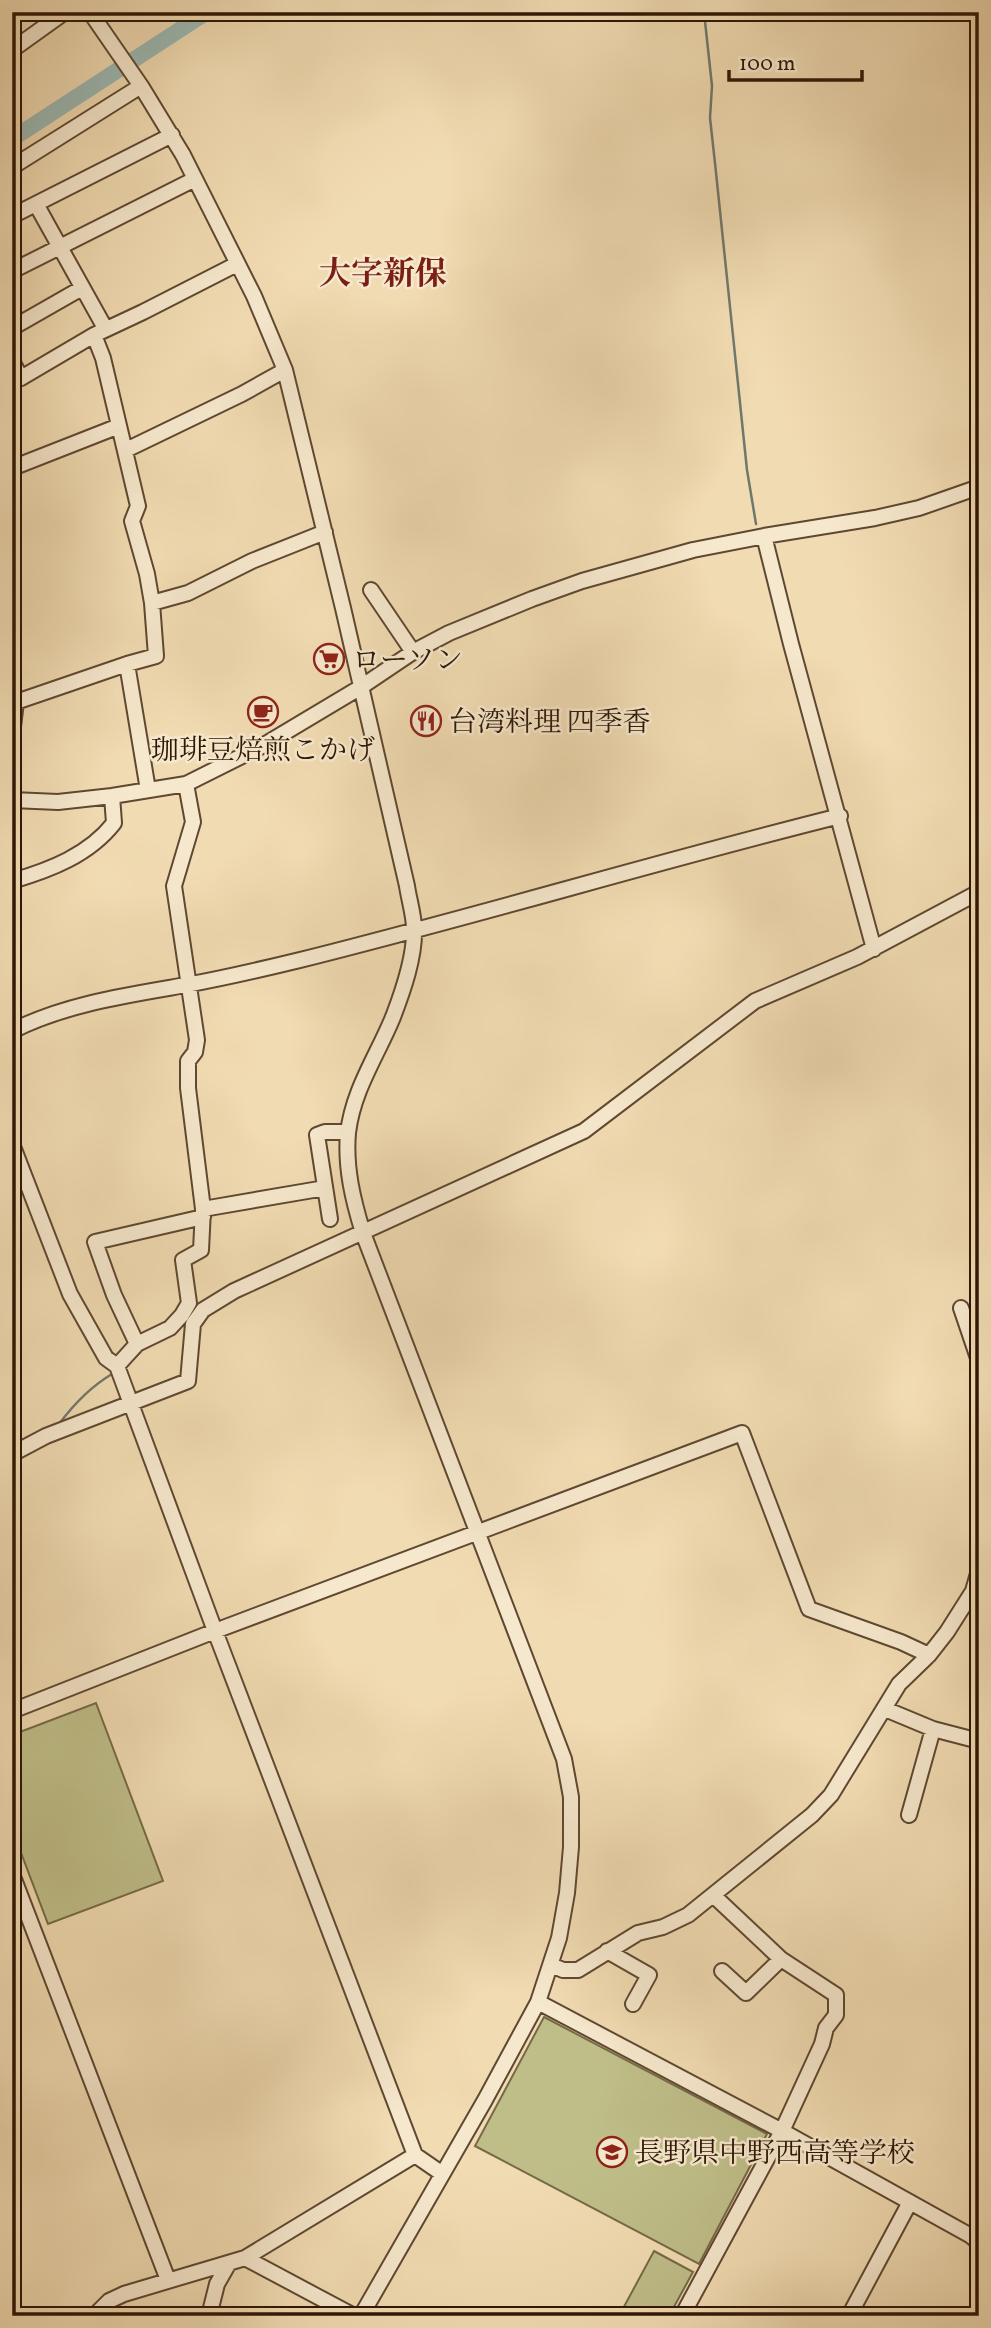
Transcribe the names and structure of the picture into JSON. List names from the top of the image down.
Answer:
{
  "districts": ["大字新保"],
  "places": {
    "supermarket": ["ローソン"],
    "cafe": ["珈琲豆焙煎こかげ"],
    "restaurant": ["台湾料理 四季香"],
    "school or university": ["長野県中野西高等学校"]
  },
  "scale_bar": "100 m"
}
